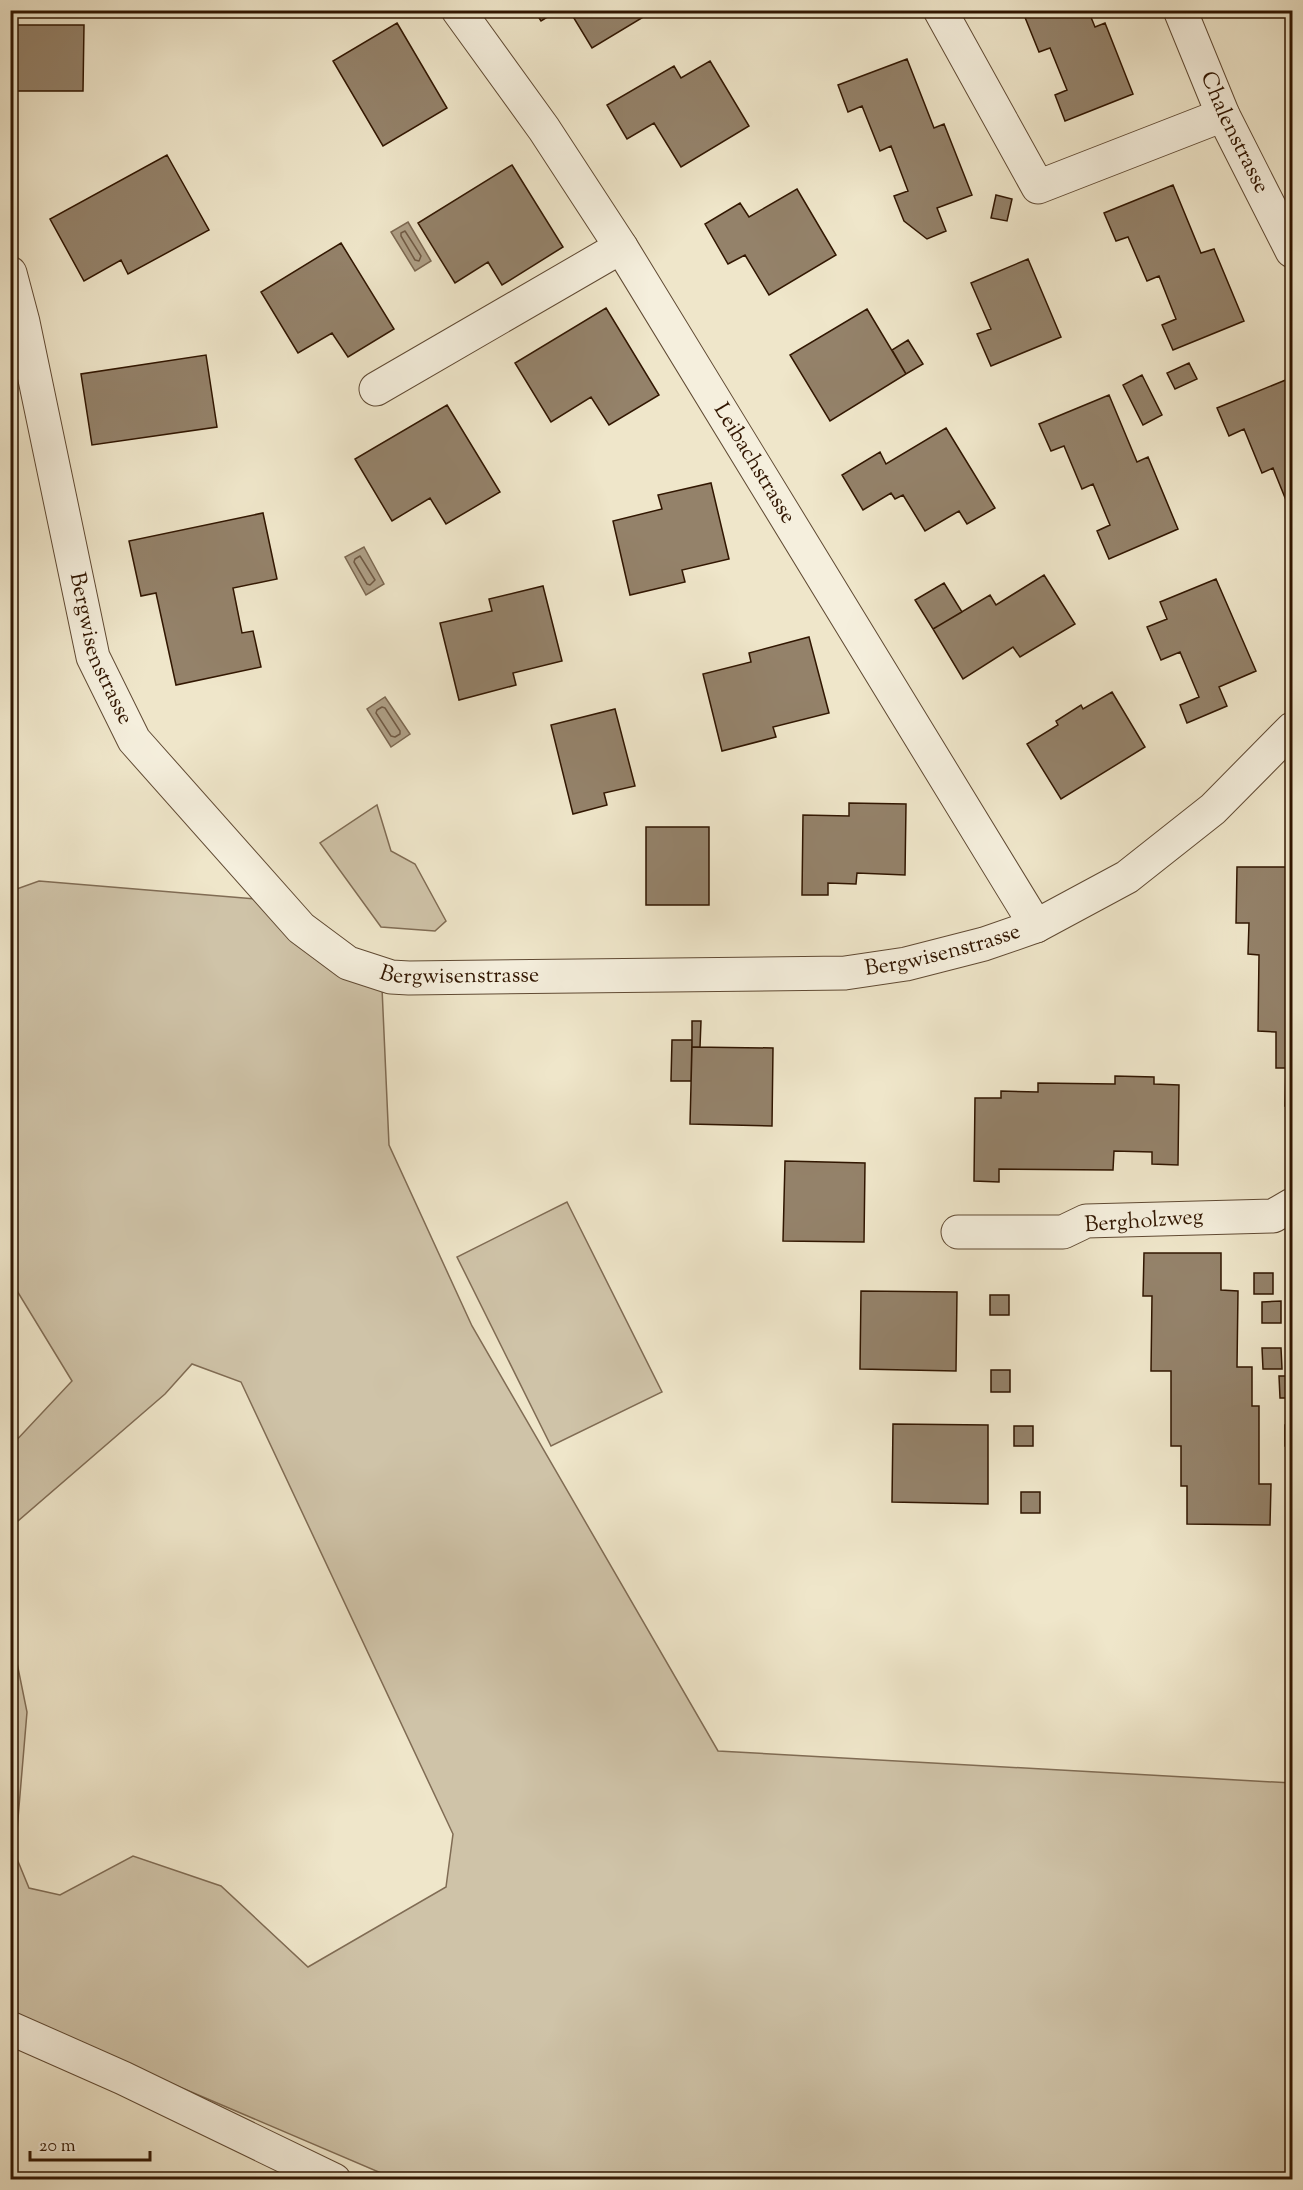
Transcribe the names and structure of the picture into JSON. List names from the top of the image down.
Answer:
{
  "streets": {
    "street": [
      "Chalenstrasse",
      "Leibachstrasse",
      "Bergwisenstrasse",
      "Bergholzweg"
    ]
  },
  "crossings": [
    ["Leibachstrasse", "Bergwisenstrasse"]
  ],
  "scale_bar": "20 m"
}
